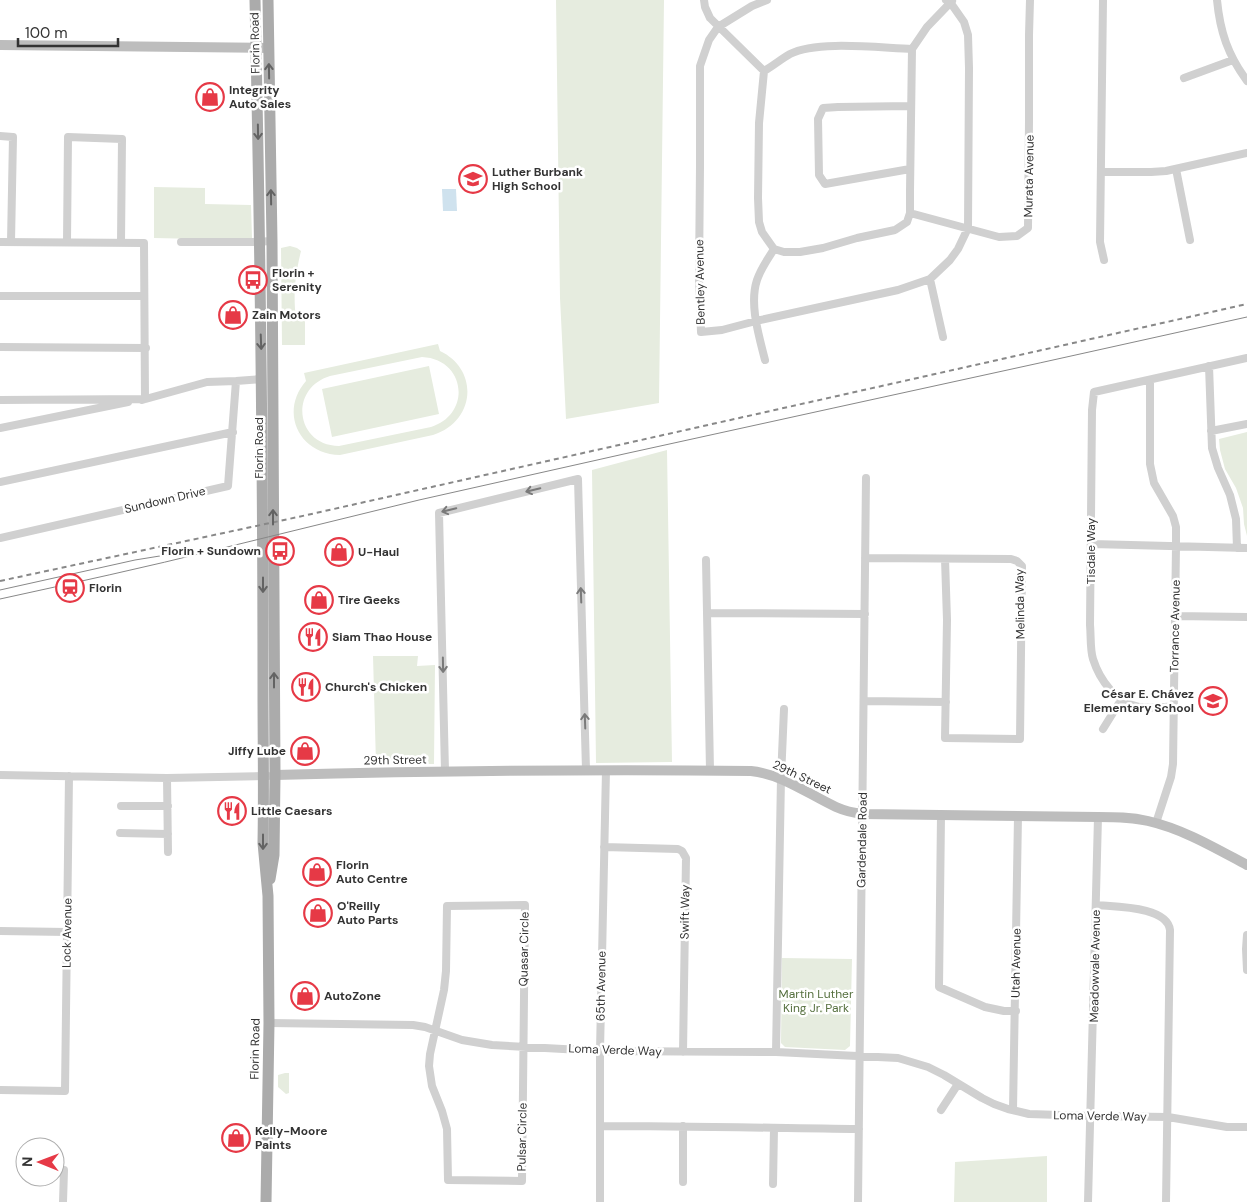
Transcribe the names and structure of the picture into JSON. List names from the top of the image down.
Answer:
{
  "streets": {
    "main road": ["Florin Road"],
    "street": [
      "Murata Avenue",
      "Bentley Avenue",
      "Sundown Drive",
      "Tisdale Way",
      "Melinda Way",
      "Torrance Avenue",
      "29th Street",
      "Gardendale Road",
      "Swift Way",
      "Lock Avenue",
      "Quasar Circle",
      "Utah Avenue",
      "Meadowvale Avenue",
      "65th Avenue",
      "Loma Verde Way",
      "Pulsar Circle"
    ]
  },
  "crossings": [
    ["Florin Road", "29th Street"],
    ["Florin Road", "Loma Verde Way"],
    ["Murata Avenue", "Bentley Avenue"],
    ["Tisdale Way", "Torrance Avenue"],
    ["Melinda Way", "Gardendale Road"],
    ["Torrance Avenue", "29th Street"],
    ["29th Street", "Gardendale Road"],
    ["29th Street", "Utah Avenue"],
    ["29th Street", "Meadowvale Avenue"],
    ["29th Street", "65th Avenue"],
    ["Gardendale Road", "Loma Verde Way"],
    ["Swift Way", "65th Avenue"],
    ["Swift Way", "Loma Verde Way"],
    ["Quasar Circle", "Loma Verde Way"],
    ["Quasar Circle", "Pulsar Circle"],
    ["Utah Avenue", "Loma Verde Way"],
    ["Meadowvale Avenue", "Loma Verde Way"],
    ["65th Avenue", "Loma Verde Way"],
    ["Loma Verde Way", "Pulsar Circle"]
  ],
  "parks": ["Martin Luther King Jr. Park"],
  "places": {
    "shop": [
      "Integrity Auto Sales",
      "Zain Motors",
      "U-Haul",
      "Tire Geeks",
      "Jiffy Lube",
      "Florin Auto Centre",
      "O'Reilly Auto Parts",
      "AutoZone",
      "Kelly-Moore Paints"
    ],
    "school or university": ["Luther Burbank High School", "César E. Chávez Elementary School"],
    "bus stop": ["Florin + Serenity", "Florin + Sundown"],
    "station": ["Florin"],
    "restaurant": ["Siam Thao House", "Church's Chicken", "Little Caesars"]
  },
  "scale_bar": "100 m",
  "north": "left"
}
